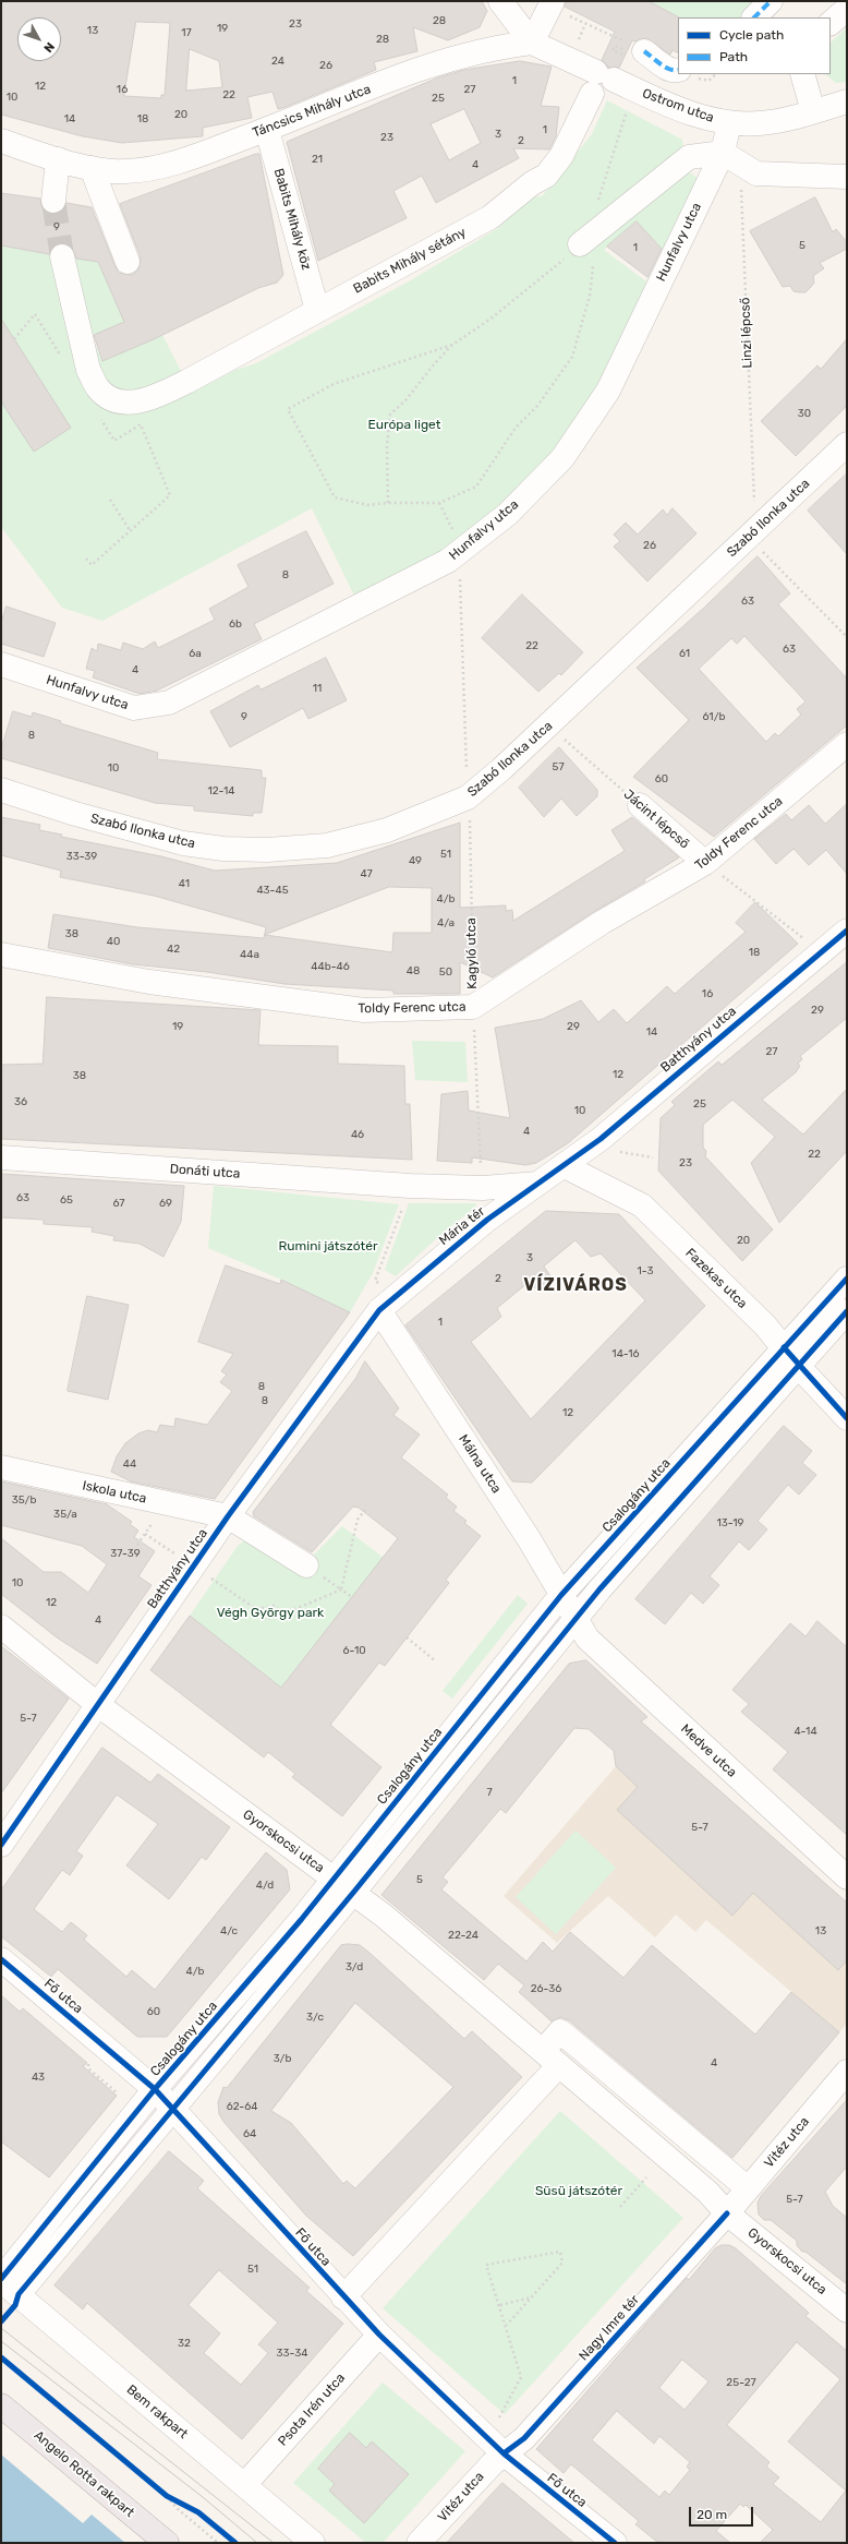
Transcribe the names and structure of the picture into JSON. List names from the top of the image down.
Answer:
{
  "streets": {
    "main road": ["Angelo Rotta rakpart"],
    "street": [
      "Ostrom utca",
      "Táncsics Mihály utca",
      "Babits Mihály köz",
      "Hunfalvy utca",
      "Babits Mihály sétány",
      "Szabó Ilonka utca",
      "Jácint lépcső",
      "Toldy Ferenc utca",
      "Batthyány utca",
      "Donáti utca",
      "Mária tér",
      "Fazekas utca",
      "Málna utca",
      "Iskola utca",
      "Csalogány utca",
      "Medve utca",
      "Gyorskocsi utca",
      "Fő utca",
      "Vitéz utca",
      "Nagy Imre tér",
      "Psota Irén utca",
      "Bem rakpart"
    ],
    "path": ["Linzi lépcső", "Kagyló utca"]
  },
  "crossings": [
    ["Ostrom utca", "Táncsics Mihály utca"],
    ["Ostrom utca", "Hunfalvy utca"],
    ["Ostrom utca", "Babits Mihály sétány"],
    ["Táncsics Mihály utca", "Babits Mihály köz"],
    ["Babits Mihály köz", "Babits Mihály sétány"],
    ["Szabó Ilonka utca", "Jácint lépcső"],
    ["Jácint lépcső", "Toldy Ferenc utca"],
    ["Toldy Ferenc utca", "Kagyló utca"],
    ["Batthyány utca", "Mária tér"],
    ["Batthyány utca", "Fazekas utca"],
    ["Batthyány utca", "Málna utca"],
    ["Batthyány utca", "Iskola utca"],
    ["Batthyány utca", "Gyorskocsi utca"],
    ["Donáti utca", "Mária tér"],
    ["Mária tér", "Fazekas utca"],
    ["Mária tér", "Málna utca"],
    ["Fazekas utca", "Csalogány utca"],
    ["Málna utca", "Csalogány utca"],
    ["Málna utca", "Medve utca"],
    ["Csalogány utca", "Gyorskocsi utca"],
    ["Csalogány utca", "Fő utca"],
    ["Csalogány utca", "Bem rakpart"],
    ["Gyorskocsi utca", "Vitéz utca"],
    ["Gyorskocsi utca", "Nagy Imre tér"],
    ["Fő utca", "Vitéz utca"],
    ["Fő utca", "Nagy Imre tér"],
    ["Fő utca", "Psota Irén utca"],
    ["Vitéz utca", "Nagy Imre tér"],
    ["Psota Irén utca", "Bem rakpart"]
  ],
  "districts": ["VÍZIVÁROS"],
  "parks": [
    "Európa liget",
    "Rumini játszótér",
    "Végh György park",
    "Süsü játszótér"
  ],
  "house_numbers": [
    "28",
    "23",
    "19",
    "13",
    "17",
    "28",
    "24",
    "26",
    "1",
    "12",
    "16",
    "27",
    "22",
    "10",
    "25",
    "20",
    "14",
    "18",
    "1",
    "3",
    "23",
    "2",
    "21",
    "4",
    "9",
    "5",
    "1",
    "30",
    "26",
    "8",
    "63",
    "6b",
    "22",
    "63",
    "6a",
    "61",
    "4",
    "11",
    "9",
    "61/b",
    "8",
    "57",
    "10",
    "60",
    "12-14",
    "51",
    "33-39",
    "49",
    "47",
    "41",
    "43-45",
    "4/b",
    "4/a",
    "38",
    "40",
    "42",
    "18",
    "44a",
    "44b-46",
    "48",
    "50",
    "16",
    "29",
    "19",
    "29",
    "14",
    "27",
    "12",
    "38",
    "36",
    "25",
    "10",
    "4",
    "46",
    "22",
    "23",
    "63",
    "65",
    "67",
    "69",
    "20",
    "3",
    "1-3",
    "2",
    "1",
    "14-16",
    "8",
    "8",
    "12",
    "44",
    "35/b",
    "35/a",
    "13-19",
    "37-39",
    "10",
    "12",
    "4",
    "6-10",
    "5-7",
    "4-14",
    "7",
    "5-7",
    "5",
    "4/d",
    "4/c",
    "13",
    "22-24",
    "3/d",
    "4/b",
    "26-36",
    "60",
    "3/c",
    "3/b",
    "4",
    "43",
    "62-64",
    "64",
    "5-7",
    "51",
    "32",
    "33-34",
    "25-27"
  ],
  "legend": ["Cycle path", "Path"],
  "scale_bar": "20 m",
  "north": "bottom right"
}
